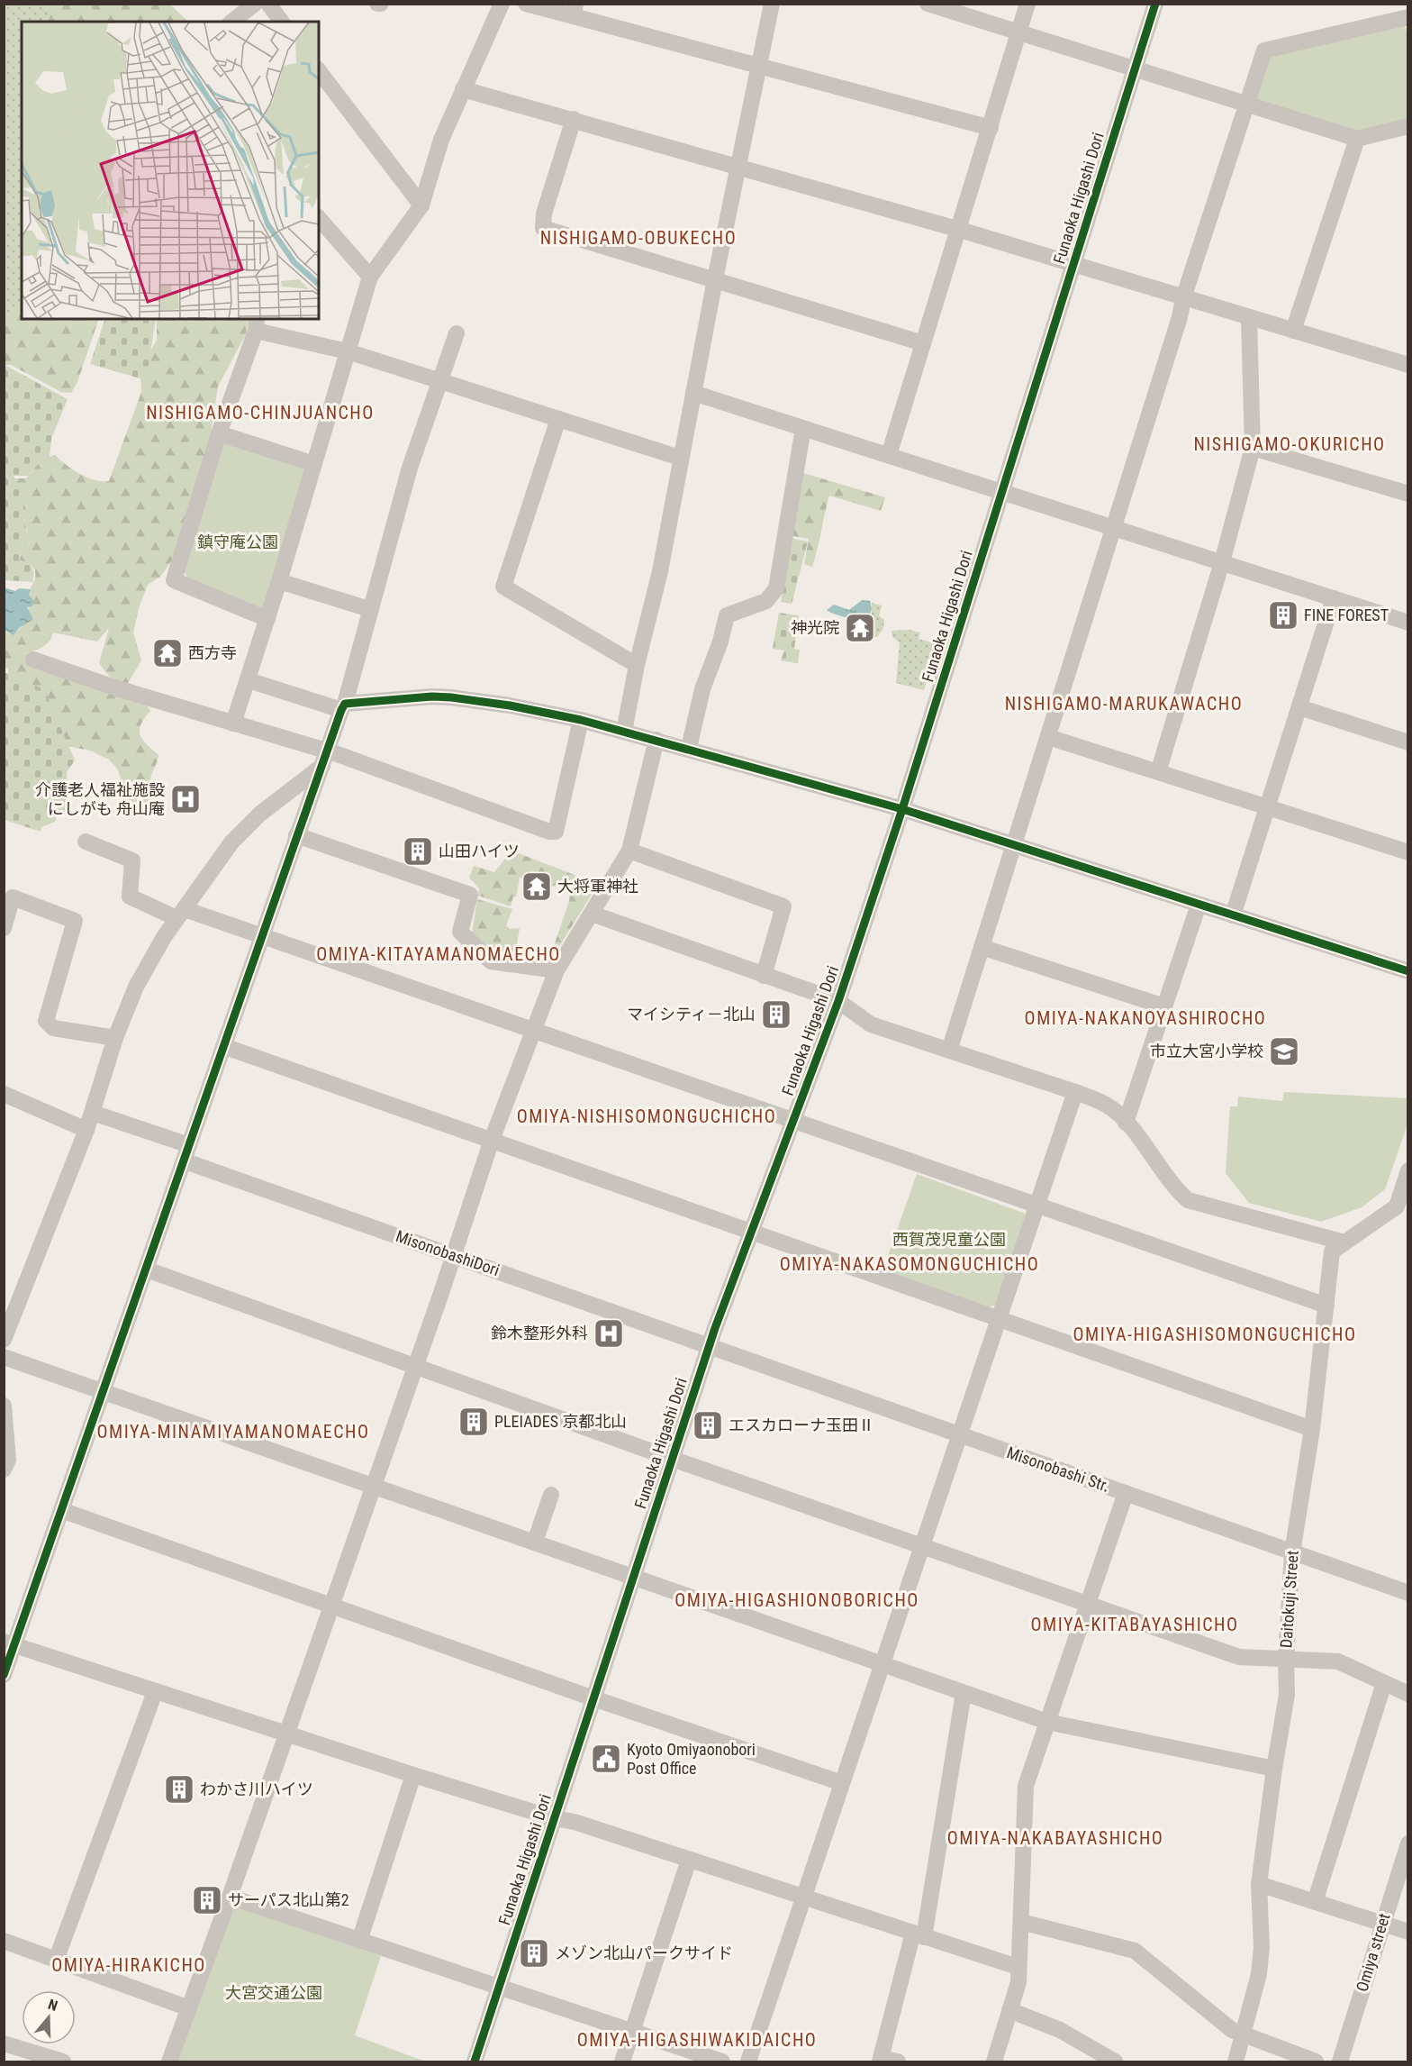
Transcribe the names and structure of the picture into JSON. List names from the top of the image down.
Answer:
{
  "streets": {
    "street": [
      "Funaoka Higashi Dori",
      "MisonobashiDori",
      "Misonobashi Str.",
      "Daitokuji Street",
      "Omiya street"
    ]
  },
  "crossings": [
    ["Funaoka Higashi Dori", "MisonobashiDori"],
    ["Funaoka Higashi Dori", "Misonobashi Str."],
    ["MisonobashiDori", "Misonobashi Str."],
    ["Misonobashi Str.", "Daitokuji Street"]
  ],
  "districts": [
    "NISHIGAMO-OBUKECHO",
    "NISHIGAMO-CHINJUANCHO",
    "NISHIGAMO-OKURICHO",
    "NISHIGAMO-MARUKAWACHO",
    "OMIYA-KITAYAMANOMAECHO",
    "OMIYA-NAKANOYASHIROCHO",
    "OMIYA-NISHISOMONGUCHICHO",
    "OMIYA-NAKASOMONGUCHICHO",
    "OMIYA-HIGASHISOMONGUCHICHO",
    "OMIYA-MINAMIYAMANOMAECHO",
    "OMIYA-HIGASHIONOBORICHO",
    "OMIYA-KITABAYASHICHO",
    "OMIYA-NAKABAYASHICHO",
    "OMIYA-HIRAKICHO",
    "OMIYA-HIGASHIWAKIDAICHO"
  ],
  "parks": ["鎮守庵公園", "西賀茂児童公園", "大宮交通公園"],
  "places": {
    "building": [
      "FINE FOREST",
      "山田ハイツ",
      "マイシティ－北山",
      "PLEIADES 京都北山",
      "エスカローナ玉田Ⅱ",
      "わかさ川ハイツ",
      "サーパス北山第2",
      "メゾン北山パークサイド"
    ],
    "temple": ["神光院", "西方寺", "大将軍神社"],
    "hospital": ["介護老人福祉施設 にしがも 舟山庵", "鈴木整形外科"],
    "school or university": ["市立大宮小学校"],
    "public building": ["Kyoto Omiyaonobori Post Office"]
  },
  "north": "top"
}
